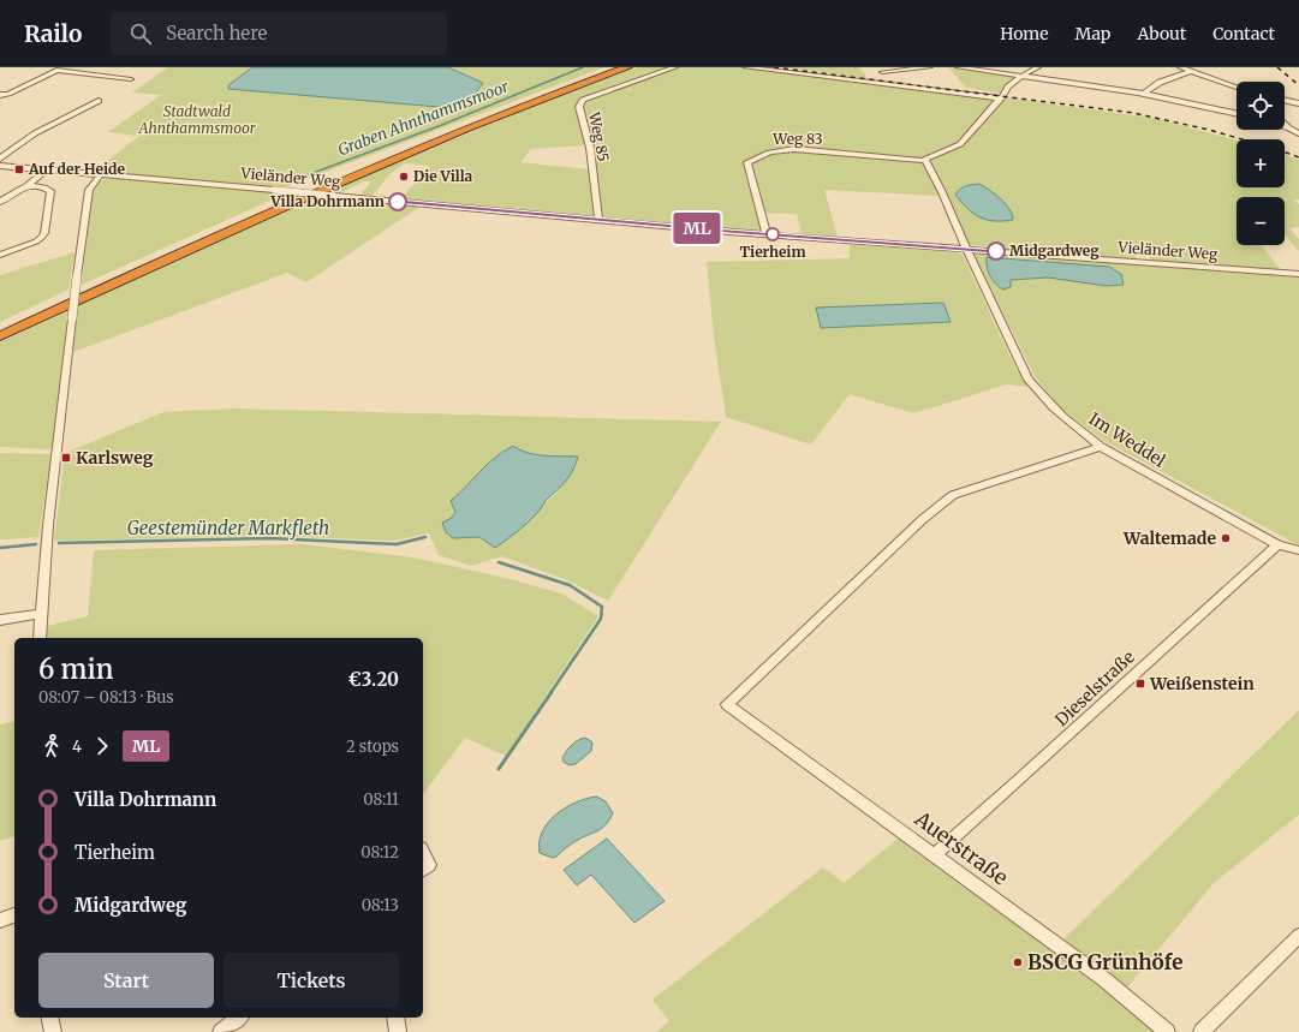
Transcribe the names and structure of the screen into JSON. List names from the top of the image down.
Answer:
{
  "streets": {
    "street": [
      "Weg 85",
      "Weg 83",
      "Vieländer Weg",
      "Im Weddel",
      "Dieselstraße",
      "Auerstraße"
    ]
  },
  "crossings": [
    ["Weg 85", "Vieländer Weg"],
    ["Weg 83", "Vieländer Weg"],
    ["Vieländer Weg", "Im Weddel"],
    ["Im Weddel", "Dieselstraße"],
    ["Im Weddel", "Auerstraße"],
    ["Dieselstraße", "Auerstraße"]
  ],
  "water": ["Graben Ahnthammsmoor", "Geestemünder Markfleth"],
  "parks": ["Stadtwald Ahnthammsmoor"],
  "places": {
    "transit": ["Auf der Heide", "Karlsweg", "Weißenstein"],
    "other": [
      "Die Villa",
      "Villa Dohrmann",
      "Tierheim",
      "Midgardweg",
      "Waltemade",
      "BSCG Grünhöfe"
    ]
  },
  "lines": ["bus line ML"],
  "page": {
    "header": "Railo",
    "search": "Search here",
    "nav": [
      "Home",
      "Map",
      "About",
      "Contact"
    ],
    "on_map": "ML",
    "map_buttons": ["+", "−"],
    "heading": ["6 min", "08:07 – 08:13 · Bus", "€3.20"],
    "legs": ["4", "ML", "2 stops"],
    "list": [
      {
        "name": "Villa Dohrmann",
        "value": "08:11"
      },
      {
        "name": "Tierheim",
        "value": "08:12"
      },
      {
        "name": "Midgardweg",
        "value": "08:13"
      }
    ],
    "buttons": ["Start", "Tickets"]
  }
}
